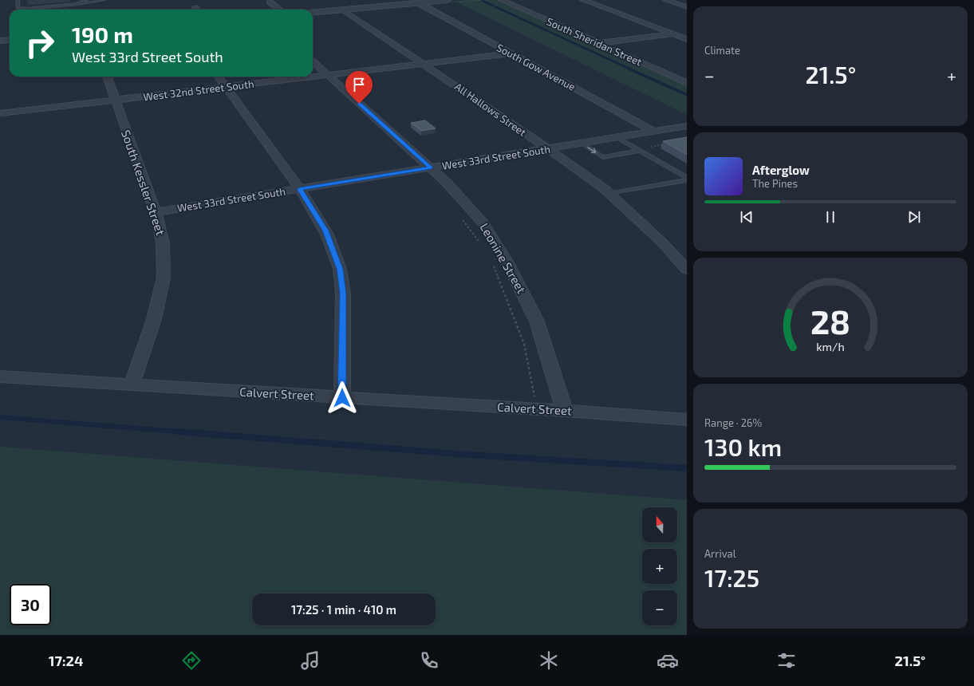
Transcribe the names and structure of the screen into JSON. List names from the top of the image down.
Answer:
{
  "streets": {
    "street": [
      "South Sheridan Street",
      "South Gow Avenue",
      "West 32nd Street South",
      "All Hallows Street",
      "West 33rd Street South",
      "South Kessler Street",
      "Leonine Street",
      "Calvert Street"
    ]
  },
  "crossings": [
    ["South Gow Avenue", "West 32nd Street South"],
    ["South Gow Avenue", "West 33rd Street South"],
    ["West 32nd Street South", "All Hallows Street"],
    ["West 32nd Street South", "South Kessler Street"],
    ["West 32nd Street South", "Leonine Street"],
    ["All Hallows Street", "West 33rd Street South"],
    ["West 33rd Street South", "South Kessler Street"],
    ["West 33rd Street South", "Leonine Street"],
    ["South Kessler Street", "Calvert Street"],
    ["Leonine Street", "Calvert Street"]
  ],
  "north": "top",
  "page": {
    "tile": [
      "Climate",
      ["Range · 26%", "130 km"],
      ["Arrival", "17:25"]
    ],
    "turn": ["190 m", "West 33rd Street South"],
    "heat": ["−", "21.5°", "+"],
    "song": ["Afterglow", "The Pines"],
    "map_buttons": ["+", "−"],
    "limit": "30",
    "trip": "17:25 · 1 min · 410 m",
    "tabs": ["17:24", "21.5°"],
    "gauge": ["28", "km/h"]
  }
}
